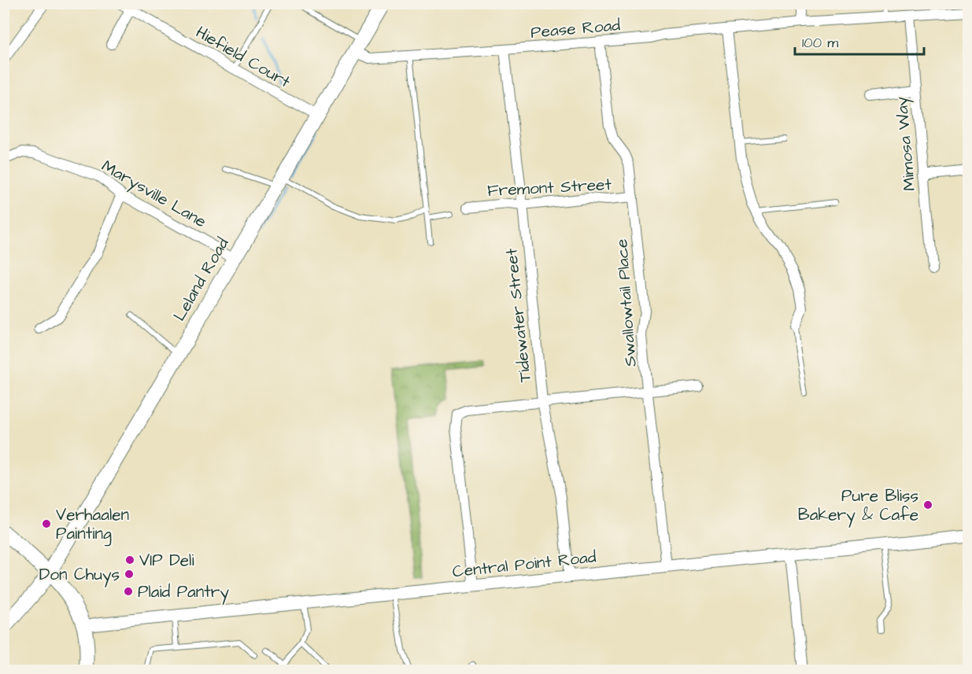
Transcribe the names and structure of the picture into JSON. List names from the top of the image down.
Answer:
{
  "streets": {
    "main road": ["Leland Road"],
    "street": [
      "Pease Road",
      "Hiefield Court",
      "Mimosa Way",
      "Fremont Street",
      "Marysville Lane",
      "Swallowtail Place",
      "Tidewater Street",
      "Central Point Road"
    ]
  },
  "crossings": [
    ["Pease Road", "Mimosa Way"],
    ["Pease Road", "Leland Road"],
    ["Pease Road", "Swallowtail Place"],
    ["Pease Road", "Tidewater Street"],
    ["Hiefield Court", "Leland Road"],
    ["Fremont Street", "Swallowtail Place"],
    ["Fremont Street", "Tidewater Street"],
    ["Marysville Lane", "Leland Road"],
    ["Swallowtail Place", "Central Point Road"],
    ["Tidewater Street", "Central Point Road"]
  ],
  "places": [
    "Pure Bliss Bakery & Cafe",
    "Verhaalen Painting",
    "VIP Deli",
    "Don Chuys",
    "Plaid Pantry"
  ],
  "scale_bar": "100 m"
}
